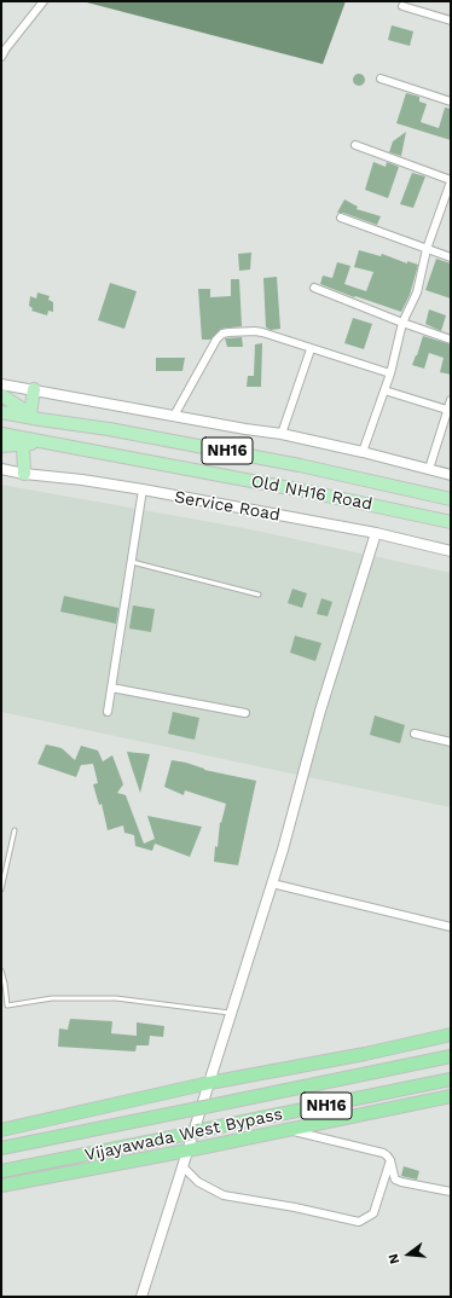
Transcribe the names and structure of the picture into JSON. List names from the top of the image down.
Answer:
{
  "streets": {
    "highway": ["NH16", "Vijayawada West Bypass"],
    "main road": ["Old NH16 Road"],
    "street": ["Service Road"]
  },
  "north": "left"
}
